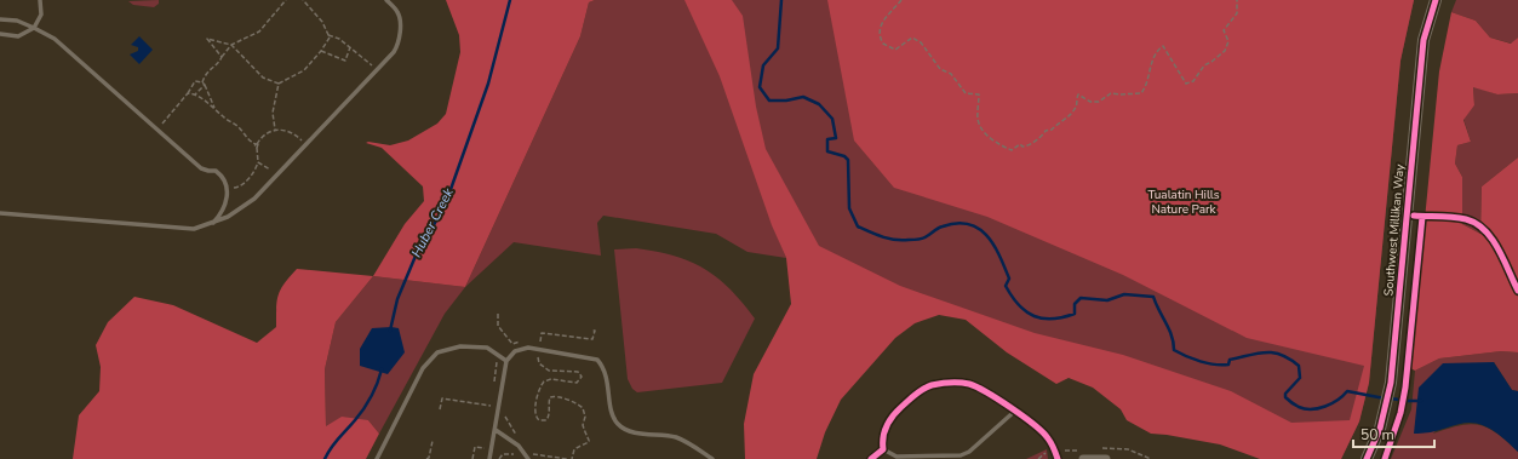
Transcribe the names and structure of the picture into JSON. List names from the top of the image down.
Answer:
{
  "streets": {
    "street": ["Southwest Millikan Way"]
  },
  "water": ["Huber Creek"],
  "parks": ["Tualatin Hills Nature Park"],
  "scale_bar": "50 m"
}
